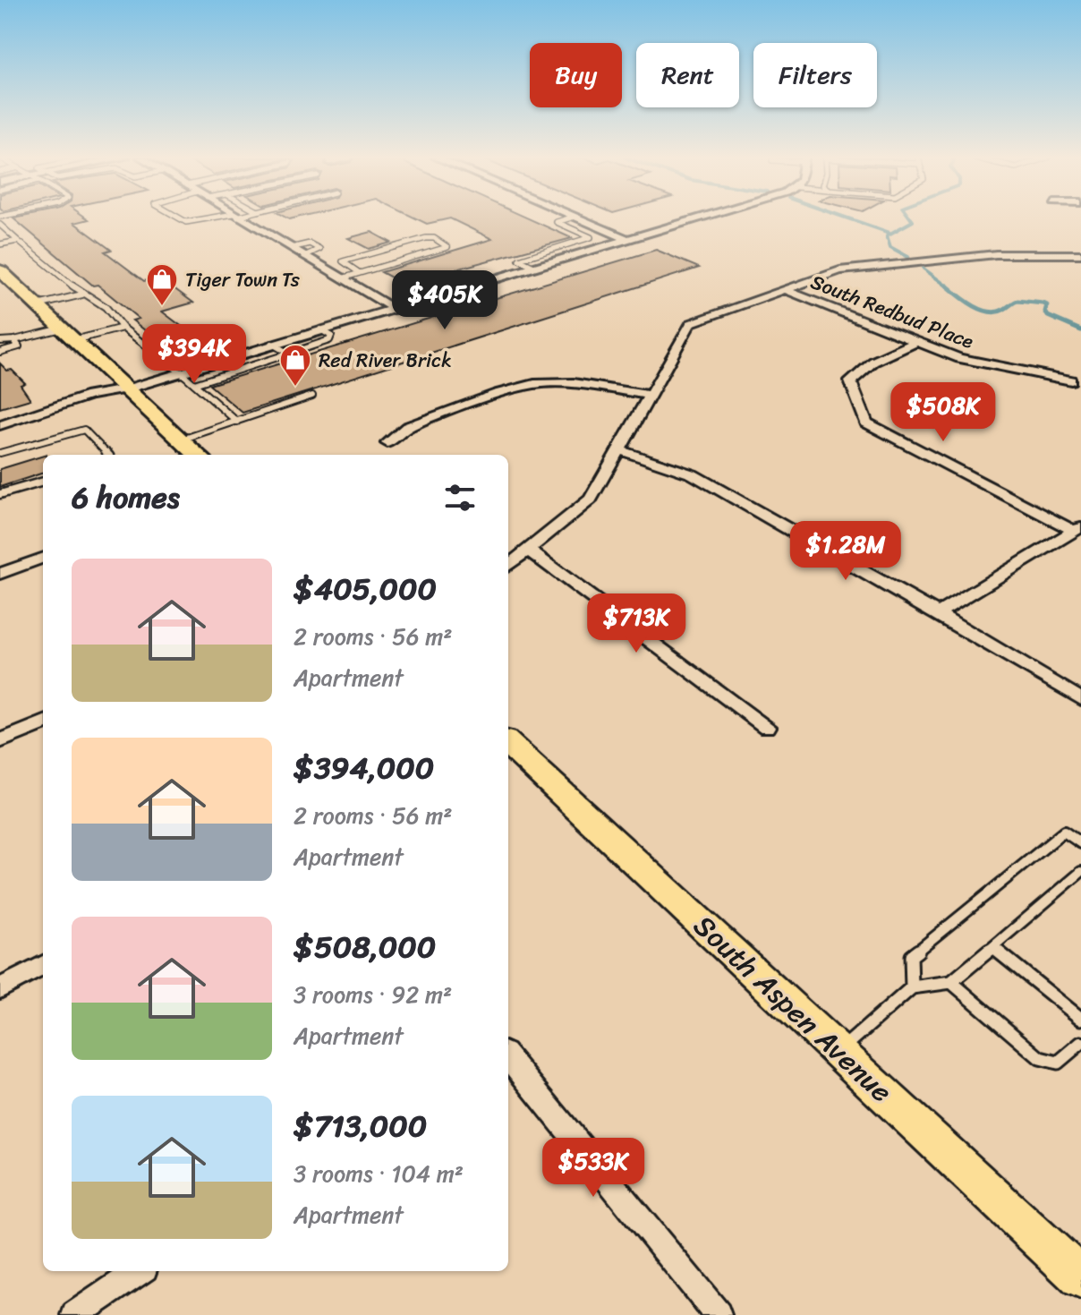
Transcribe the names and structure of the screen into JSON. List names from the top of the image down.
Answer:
{
  "streets": {
    "main road": ["South Aspen Avenue"],
    "street": ["South Redbud Place"]
  },
  "places": {
    "shop": ["Tiger Town Ts", "Red River Brick"]
  },
  "page": {
    "chip": ["Buy", "Rent", "Filters"],
    "price": [
      "$405K",
      "$394K",
      "$508K",
      "$1.28M",
      "$713K",
      "$533K"
    ],
    "heading": "6 homes",
    "list": [
      {
        "name": "$405,000",
        "note": "2 rooms · 56 m² · Apartment"
      },
      {
        "name": "$394,000",
        "note": "2 rooms · 56 m² · Apartment"
      },
      {
        "name": "$508,000",
        "note": "3 rooms · 92 m² · Apartment"
      },
      {
        "name": "$713,000",
        "note": "3 rooms · 104 m² · Apartment"
      }
    ]
  }
}
